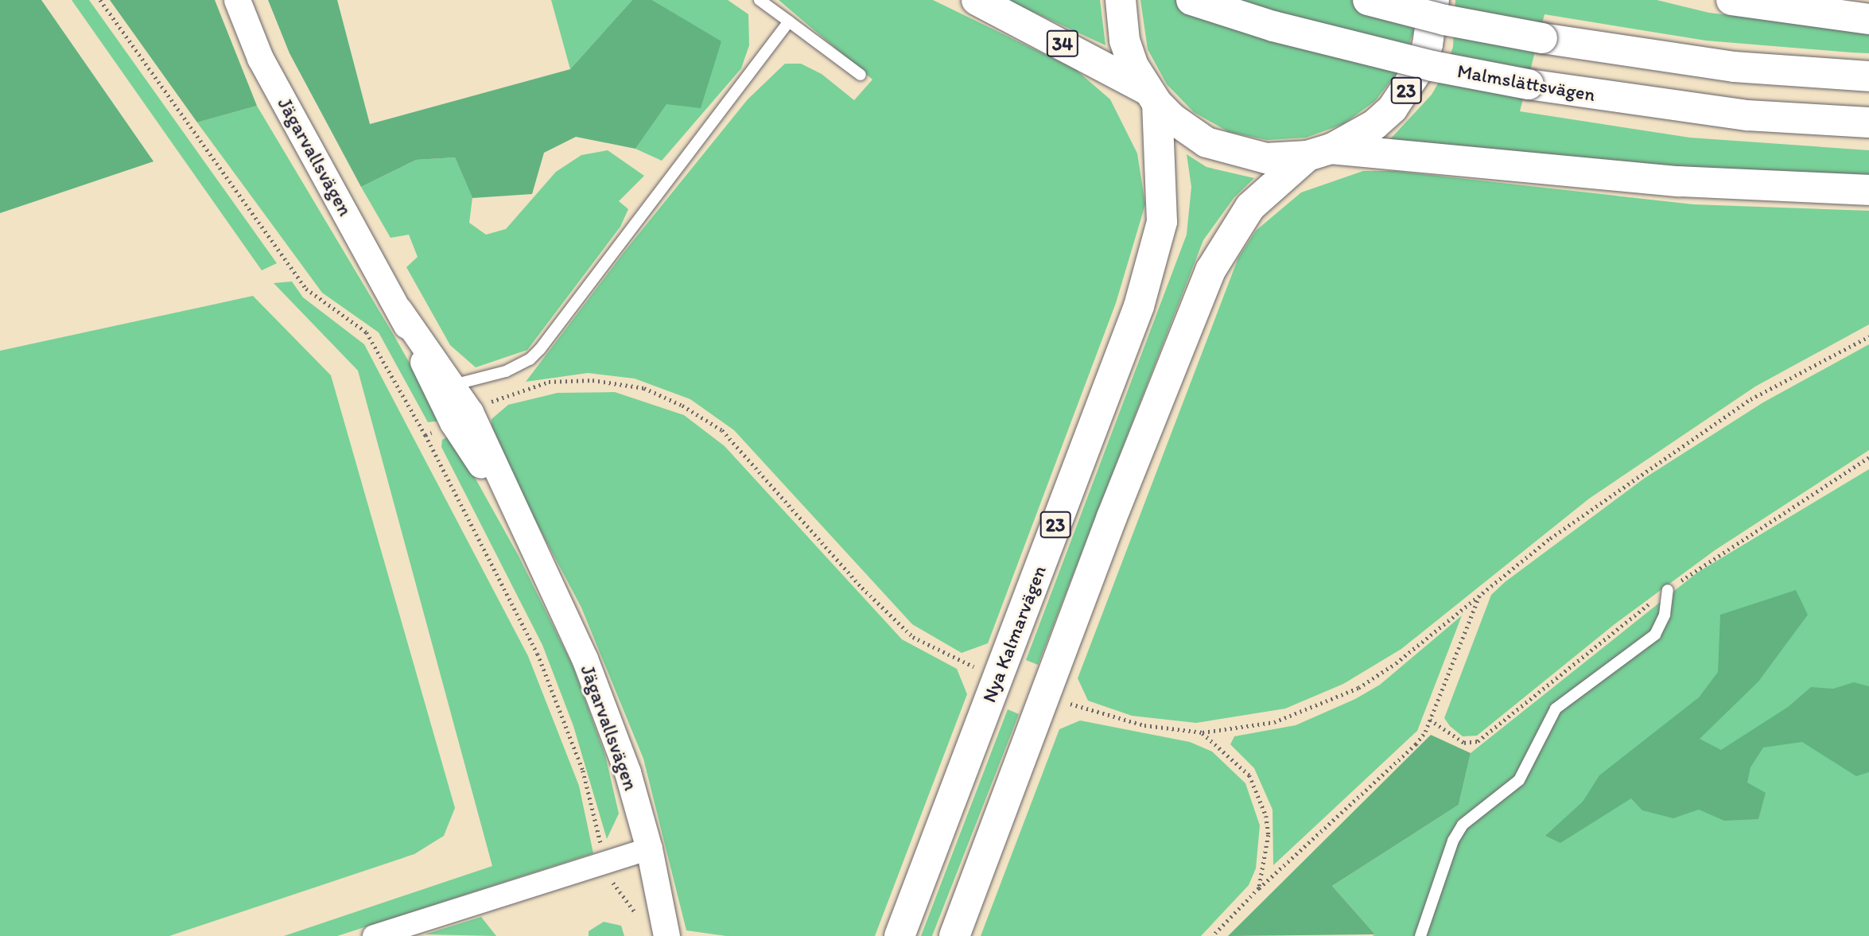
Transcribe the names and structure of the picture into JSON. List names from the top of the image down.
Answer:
{
  "streets": {
    "main road": [
      "34",
      "Malmslättsvägen",
      "23",
      "Nya Kalmarvägen"
    ],
    "street": ["Jägarvallsvägen"]
  },
  "crossings": [
    ["34", "Nya Kalmarvägen"]
  ]
}
